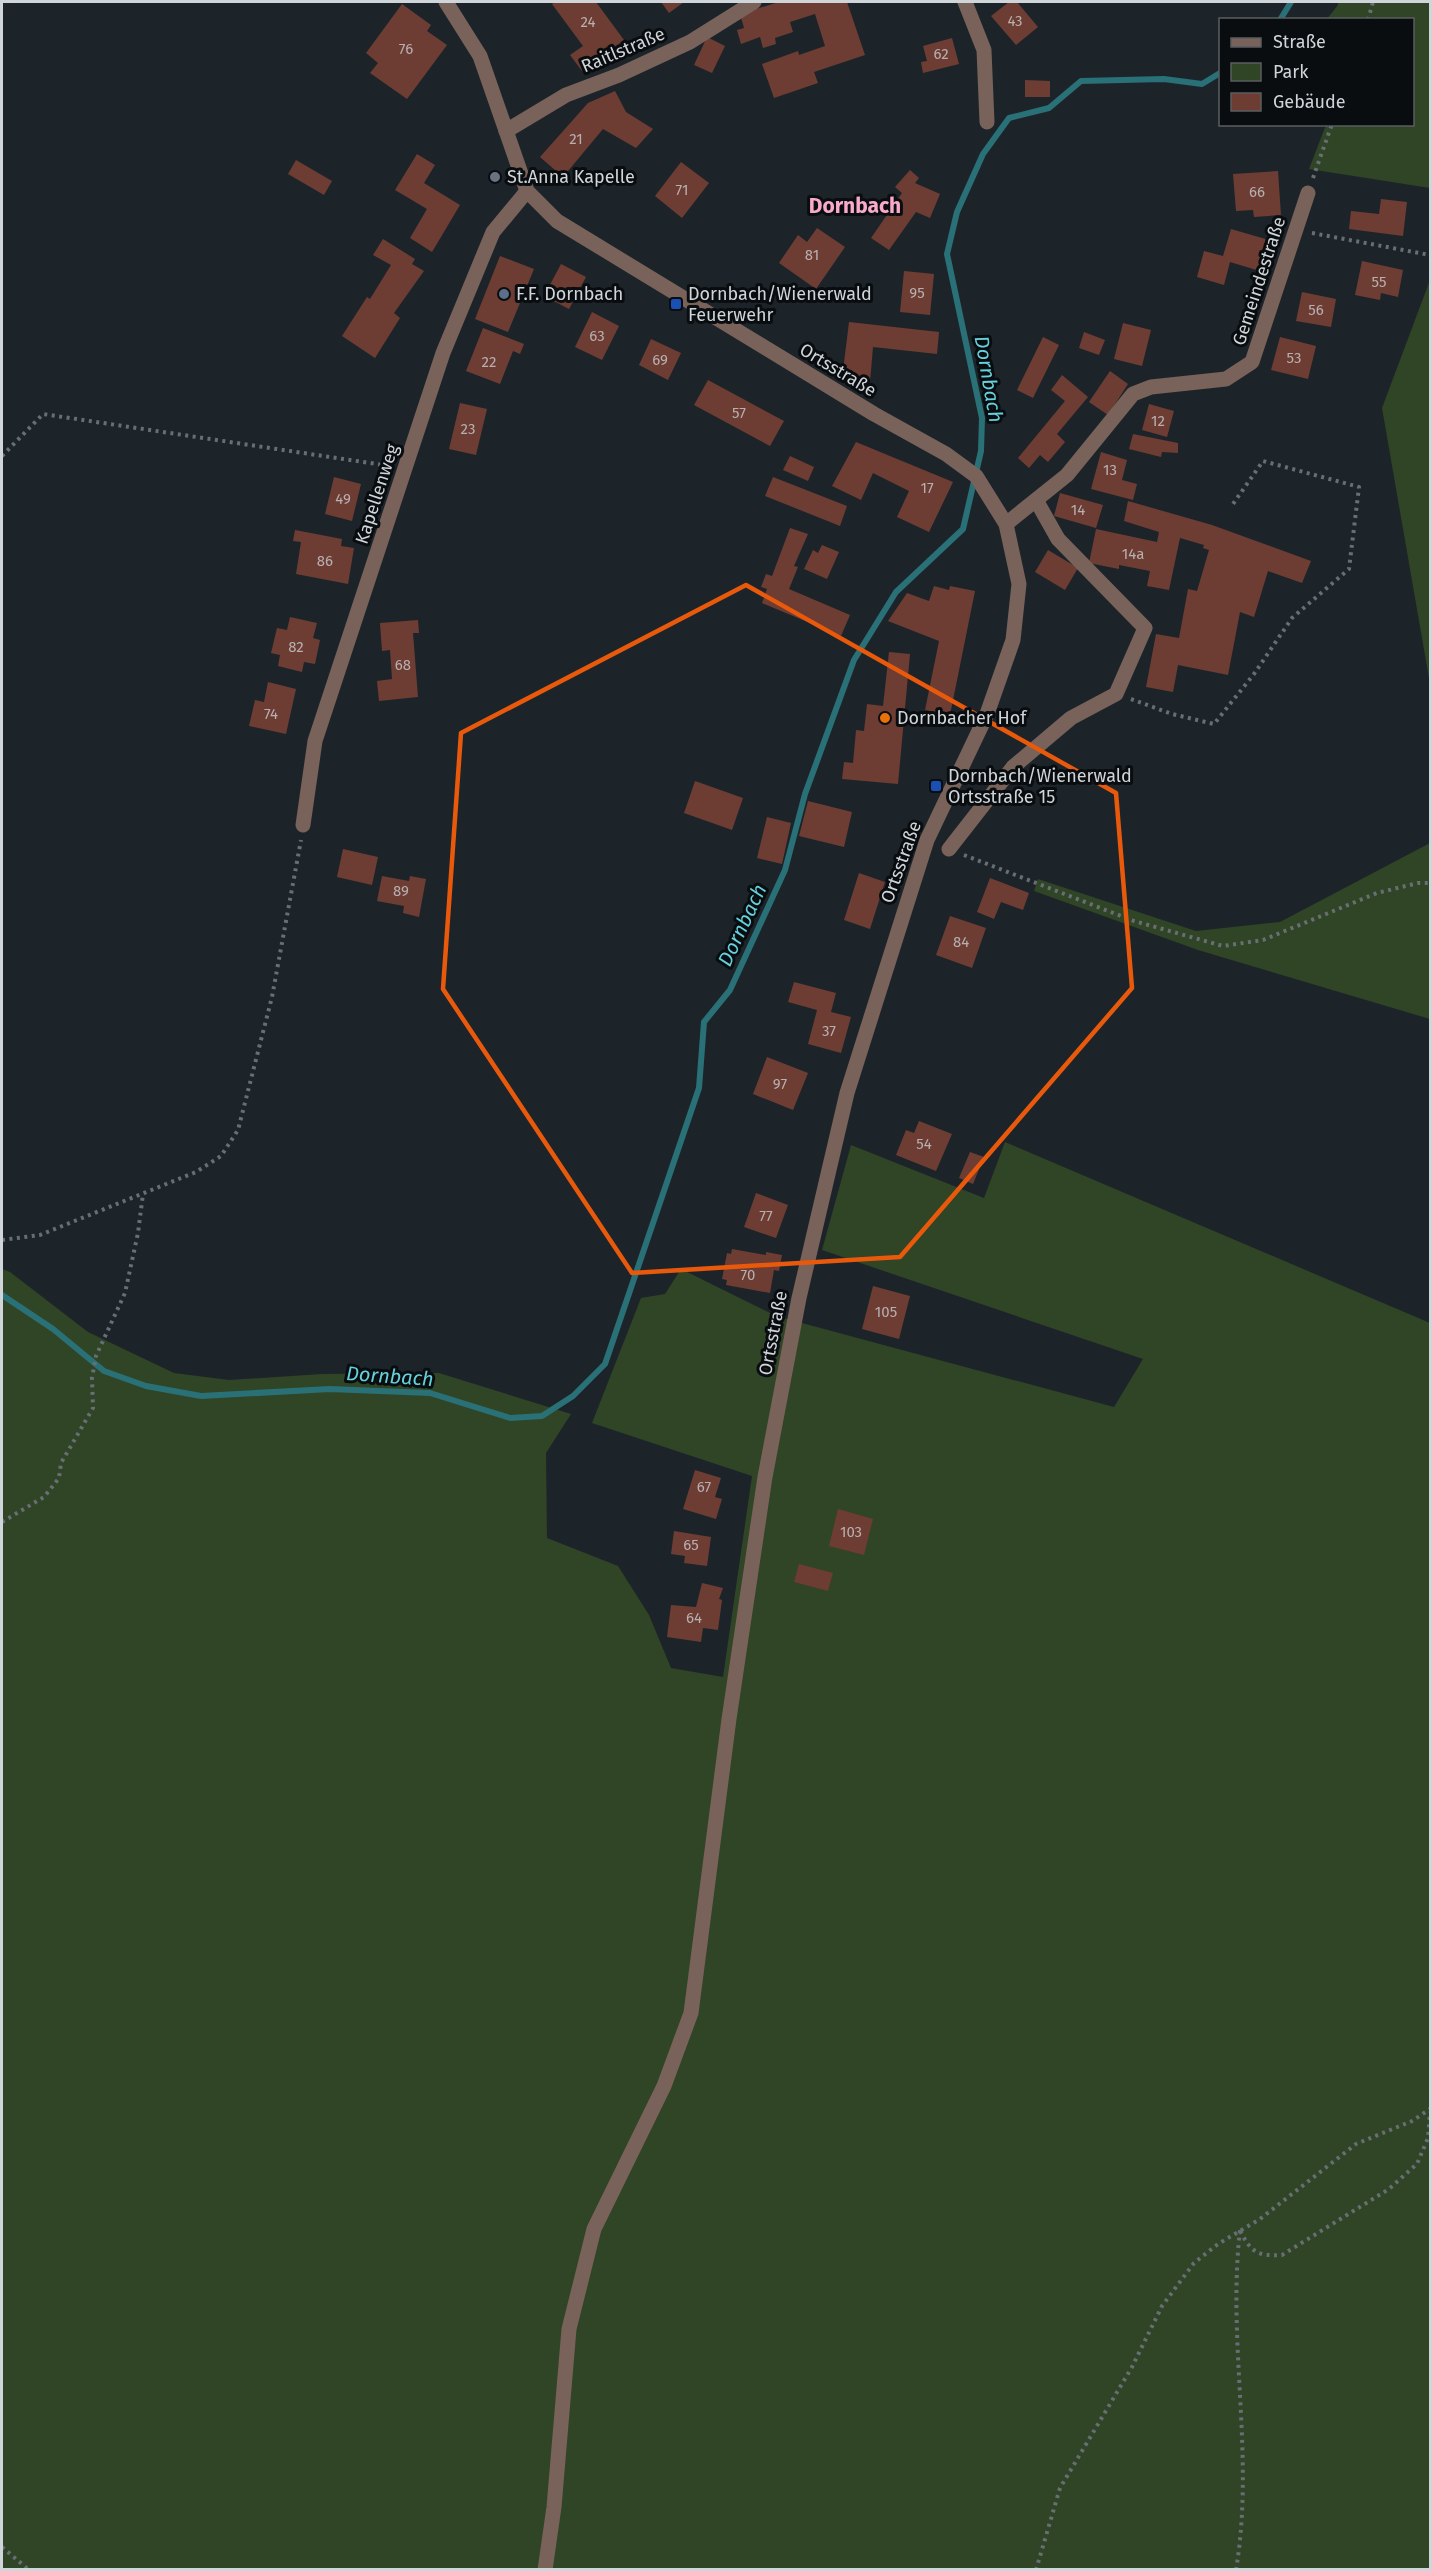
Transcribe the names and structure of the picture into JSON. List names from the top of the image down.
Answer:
{
  "streets": {
    "street": [
      "Raitlstraße",
      "Gemeindestraße",
      "Ortsstraße",
      "Kapellenweg"
    ]
  },
  "crossings": [
    ["Raitlstraße", "Ortsstraße"],
    ["Gemeindestraße", "Ortsstraße"],
    ["Ortsstraße", "Kapellenweg"]
  ],
  "districts": ["Dornbach"],
  "water": ["Dornbach"],
  "places": {
    "other": ["St.Anna Kapelle", "F.F. Dornbach", "Dornbacher Hof"],
    "transit": ["Dornbach/Wienerwald Feuerwehr", "Dornbach/Wienerwald Ortsstraße 15"]
  },
  "house_numbers": [
    "43",
    "24",
    "76",
    "62",
    "21",
    "71",
    "66",
    "81",
    "55",
    "95",
    "56",
    "63",
    "53",
    "69",
    "22",
    "57",
    "12",
    "23",
    "13",
    "17",
    "49",
    "14",
    "14a",
    "86",
    "82",
    "68",
    "74",
    "89",
    "84",
    "37",
    "97",
    "54",
    "77",
    "70",
    "105",
    "67",
    "103",
    "65",
    "64"
  ],
  "legend": ["Straße", "Park", "Gebäude"]
}
